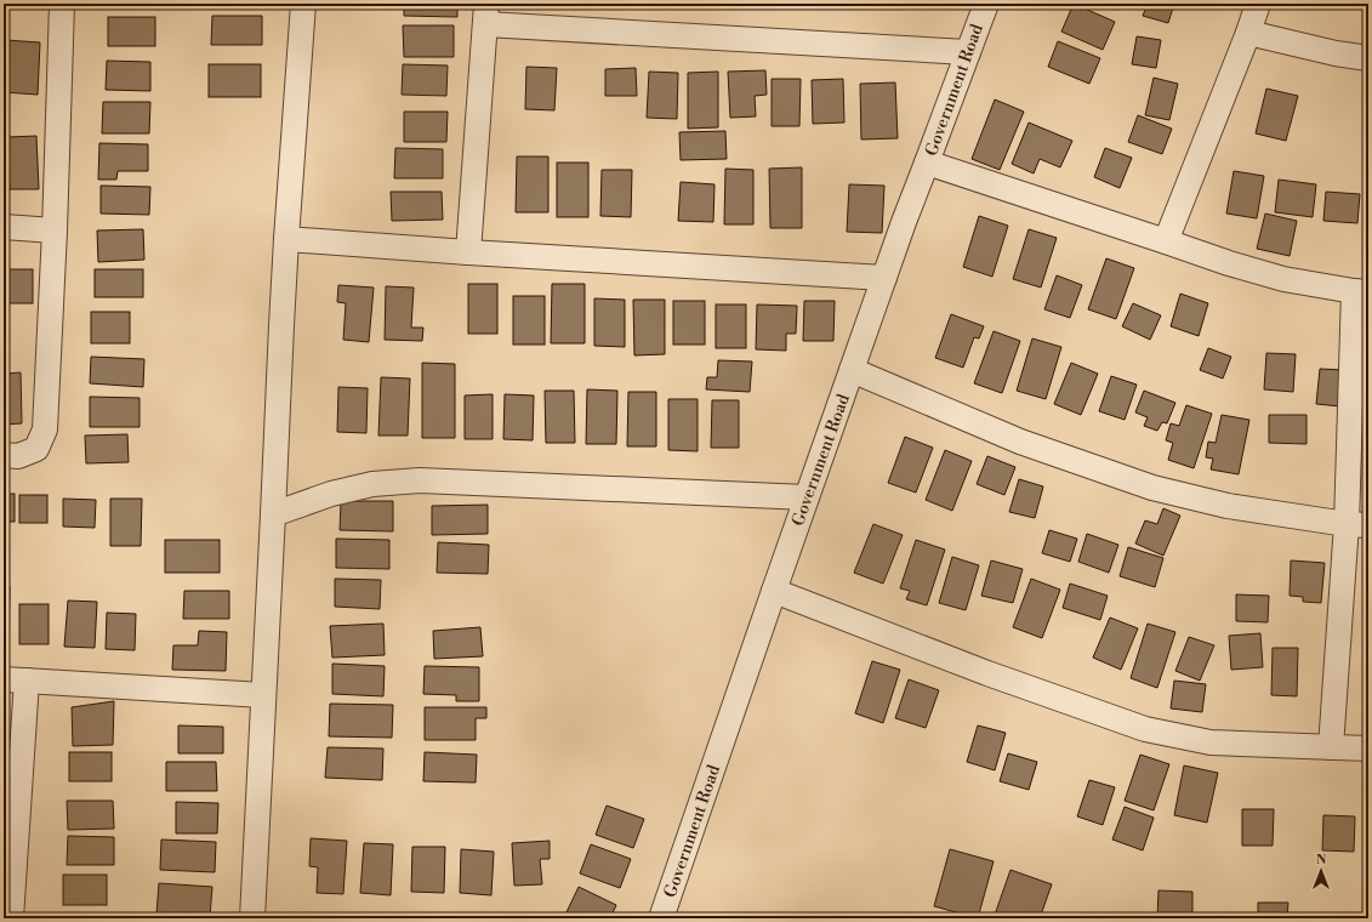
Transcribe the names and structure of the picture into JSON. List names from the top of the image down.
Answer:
{
  "streets": {
    "street": ["Government Road"]
  },
  "north": "top"
}
